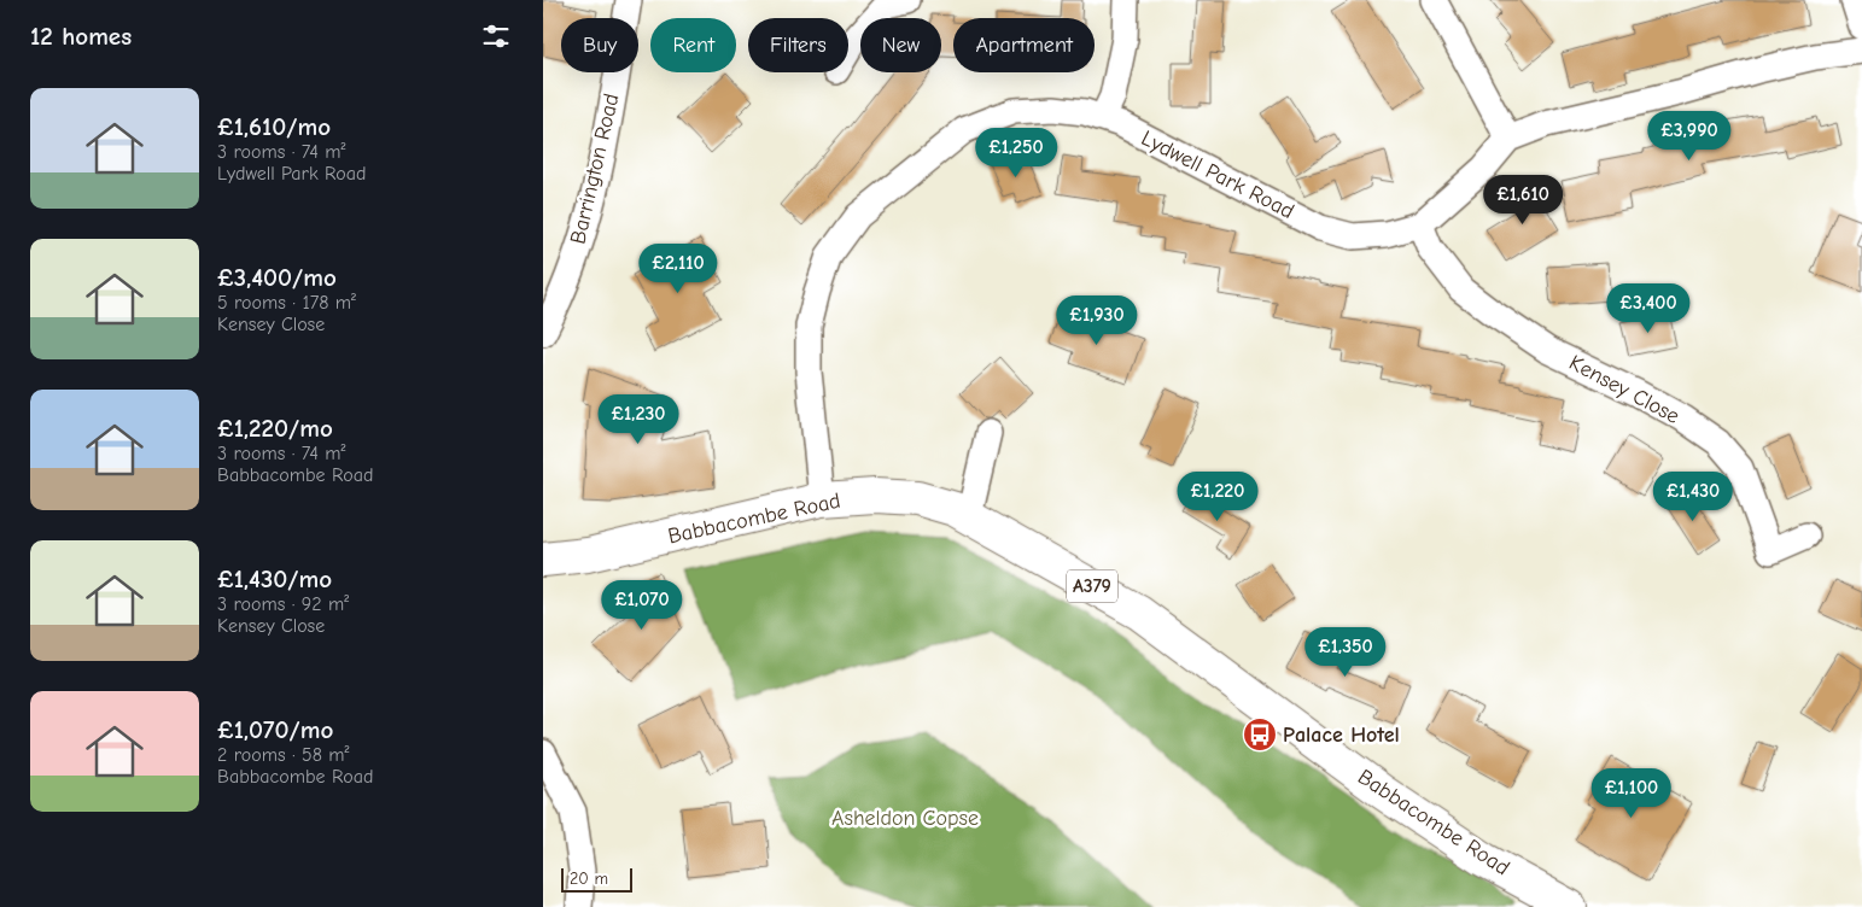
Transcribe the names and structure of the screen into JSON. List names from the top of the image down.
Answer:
{
  "streets": {
    "main road": ["Babbacombe Road", "A379"],
    "street": ["Barrington Road", "Lydwell Park Road", "Kensey Close"]
  },
  "crossings": [
    ["Lydwell Park Road", "Kensey Close"],
    ["Lydwell Park Road", "Babbacombe Road"]
  ],
  "parks": ["Asheldon Copse"],
  "places": {
    "bus stop": ["Palace Hotel"]
  },
  "scale_bar": "20 m",
  "page": {
    "heading": "12 homes",
    "chip": [
      "Buy",
      "Rent",
      "Filters",
      "New",
      "Apartment"
    ],
    "list": [
      {
        "name": "£1,610/mo",
        "note": "3 rooms · 74 m² · Lydwell Park Road"
      },
      {
        "name": "£3,400/mo",
        "note": "5 rooms · 178 m² · Kensey Close"
      },
      {
        "name": "£1,220/mo",
        "note": "3 rooms · 74 m² · Babbacombe Road"
      },
      {
        "name": "£1,430/mo",
        "note": "3 rooms · 92 m² · Kensey Close"
      },
      {
        "name": "£1,070/mo",
        "note": "2 rooms · 58 m² · Babbacombe Road"
      }
    ],
    "price": [
      "£3,990",
      "£1,250",
      "£1,610",
      "£2,110",
      "£3,400",
      "£1,930",
      "£1,230",
      "£1,220",
      "£1,430",
      "£1,070",
      "£1,350",
      "£1,100"
    ],
    "scale": "20 m"
  }
}
